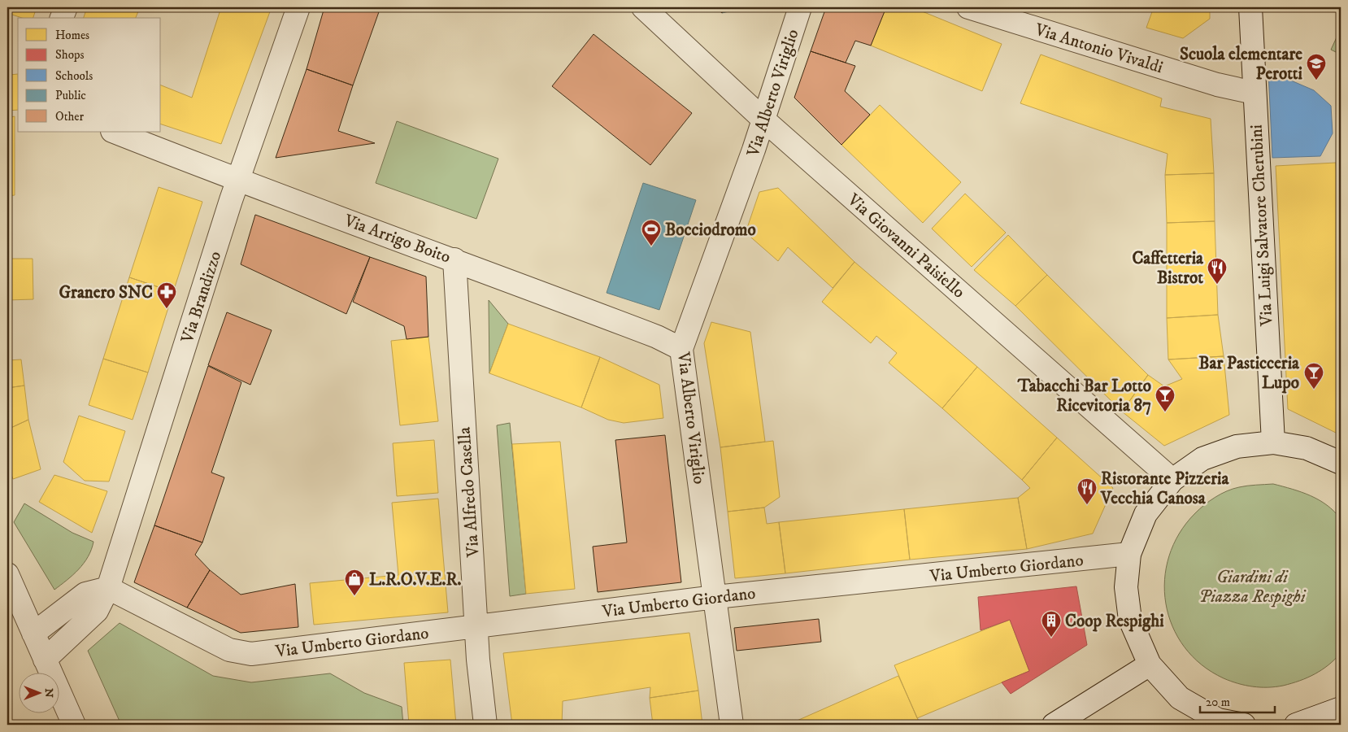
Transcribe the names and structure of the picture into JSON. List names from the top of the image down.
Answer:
{
  "streets": {
    "street": [
      "Via Antonio Vivaldi",
      "Via Alberto Viriglio",
      "Via Luigi Salvatore Cherubini",
      "Via Arrigo Boito",
      "Via Giovanni Paisiello",
      "Via Brandizzo",
      "Via Alfredo Casella",
      "Via Umberto Giordano"
    ]
  },
  "crossings": [
    ["Via Antonio Vivaldi", "Via Luigi Salvatore Cherubini"],
    ["Via Alberto Viriglio", "Via Arrigo Boito"],
    ["Via Alberto Viriglio", "Via Giovanni Paisiello"],
    ["Via Alberto Viriglio", "Via Umberto Giordano"],
    ["Via Arrigo Boito", "Via Brandizzo"],
    ["Via Arrigo Boito", "Via Alfredo Casella"],
    ["Via Brandizzo", "Via Umberto Giordano"],
    ["Via Alfredo Casella", "Via Umberto Giordano"]
  ],
  "parks": ["Giardini di Piazza Respighi"],
  "places": {
    "school or university": ["Scuola elementare Perotti"],
    "sports": ["Bocciodromo"],
    "restaurant": ["Caffetteria Bistrot", "Ristorante Pizzeria Vecchia Canosa"],
    "pharmacy": ["Granero SNC"],
    "bar": ["Bar Pasticceria Lupo", "Tabacchi Bar Lotto Ricevitoria 87"],
    "shop": ["L.R.O.V.E.R."],
    "building": ["Coop Respighi"]
  },
  "legend": [
    "Homes",
    "Shops",
    "Schools",
    "Public",
    "Other"
  ],
  "scale_bar": "20 m",
  "north": "right"
}
